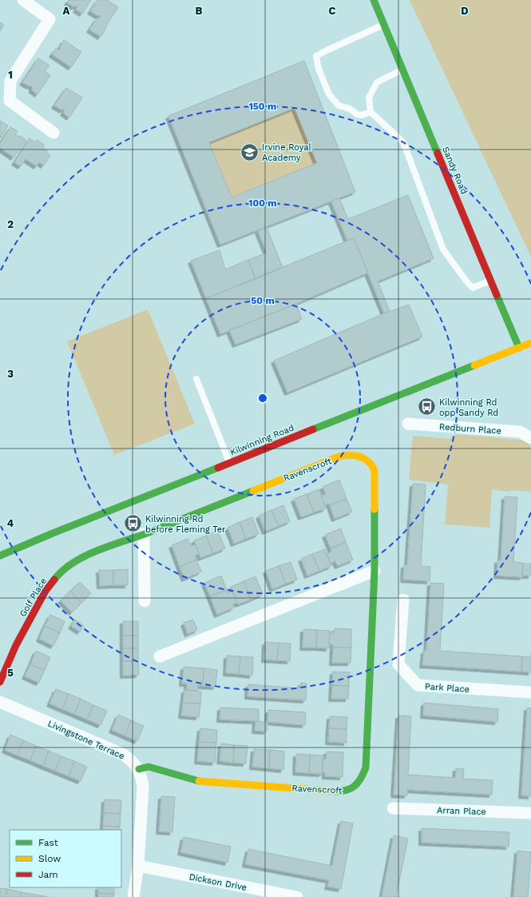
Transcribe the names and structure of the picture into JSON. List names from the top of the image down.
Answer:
{
  "streets": {
    "street": [
      "Sandy Road",
      "Redburn Place",
      "Kilwinning Road",
      "Ravenscroft",
      "Golf Place",
      "Park Place",
      "Livingstone Terrace",
      "Arran Place",
      "Dickson Drive"
    ]
  },
  "crossings": [
    ["Sandy Road", "Kilwinning Road"],
    ["Ravenscroft", "Golf Place"],
    ["Ravenscroft", "Livingstone Terrace"],
    ["Livingstone Terrace", "Dickson Drive"]
  ],
  "places": {
    "school or university": ["Irvine Royal Academy"],
    "bus stop": ["Kilwinning Rd opp Sandy Rd", "Kilwinning Rd before Fleming Ter"]
  },
  "legend": ["Fast", "Slow", "Jam"],
  "grid": {
    "columns": [
      "A",
      "B",
      "C",
      "D"
    ],
    "rows": [
      "1",
      "2",
      "3",
      "4",
      "5"
    ]
  },
  "rings": ["150 m", "100 m", "50 m"]
}
